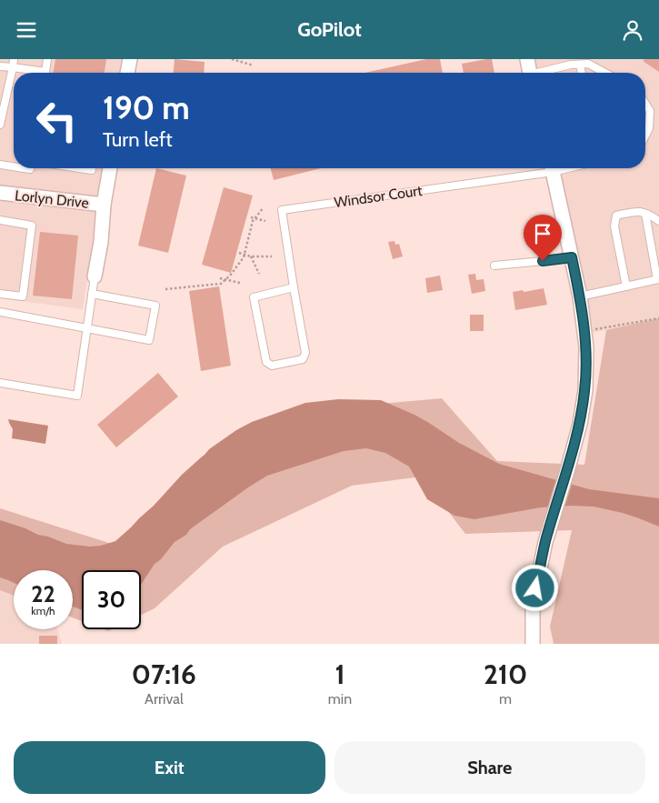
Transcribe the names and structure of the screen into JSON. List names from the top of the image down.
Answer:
{
  "streets": {
    "street": ["Lorlyn Drive"],
    "lane": ["Windsor Court"]
  },
  "page": {
    "header": "GoPilot",
    "turn": ["190 m", "Turn left"],
    "speed": "22 km/h",
    "limit": "30",
    "eta": [
      "07:16",
      "Arrival",
      "1",
      "min",
      "210",
      "m"
    ],
    "buttons": ["Exit", "Share"]
  }
}
